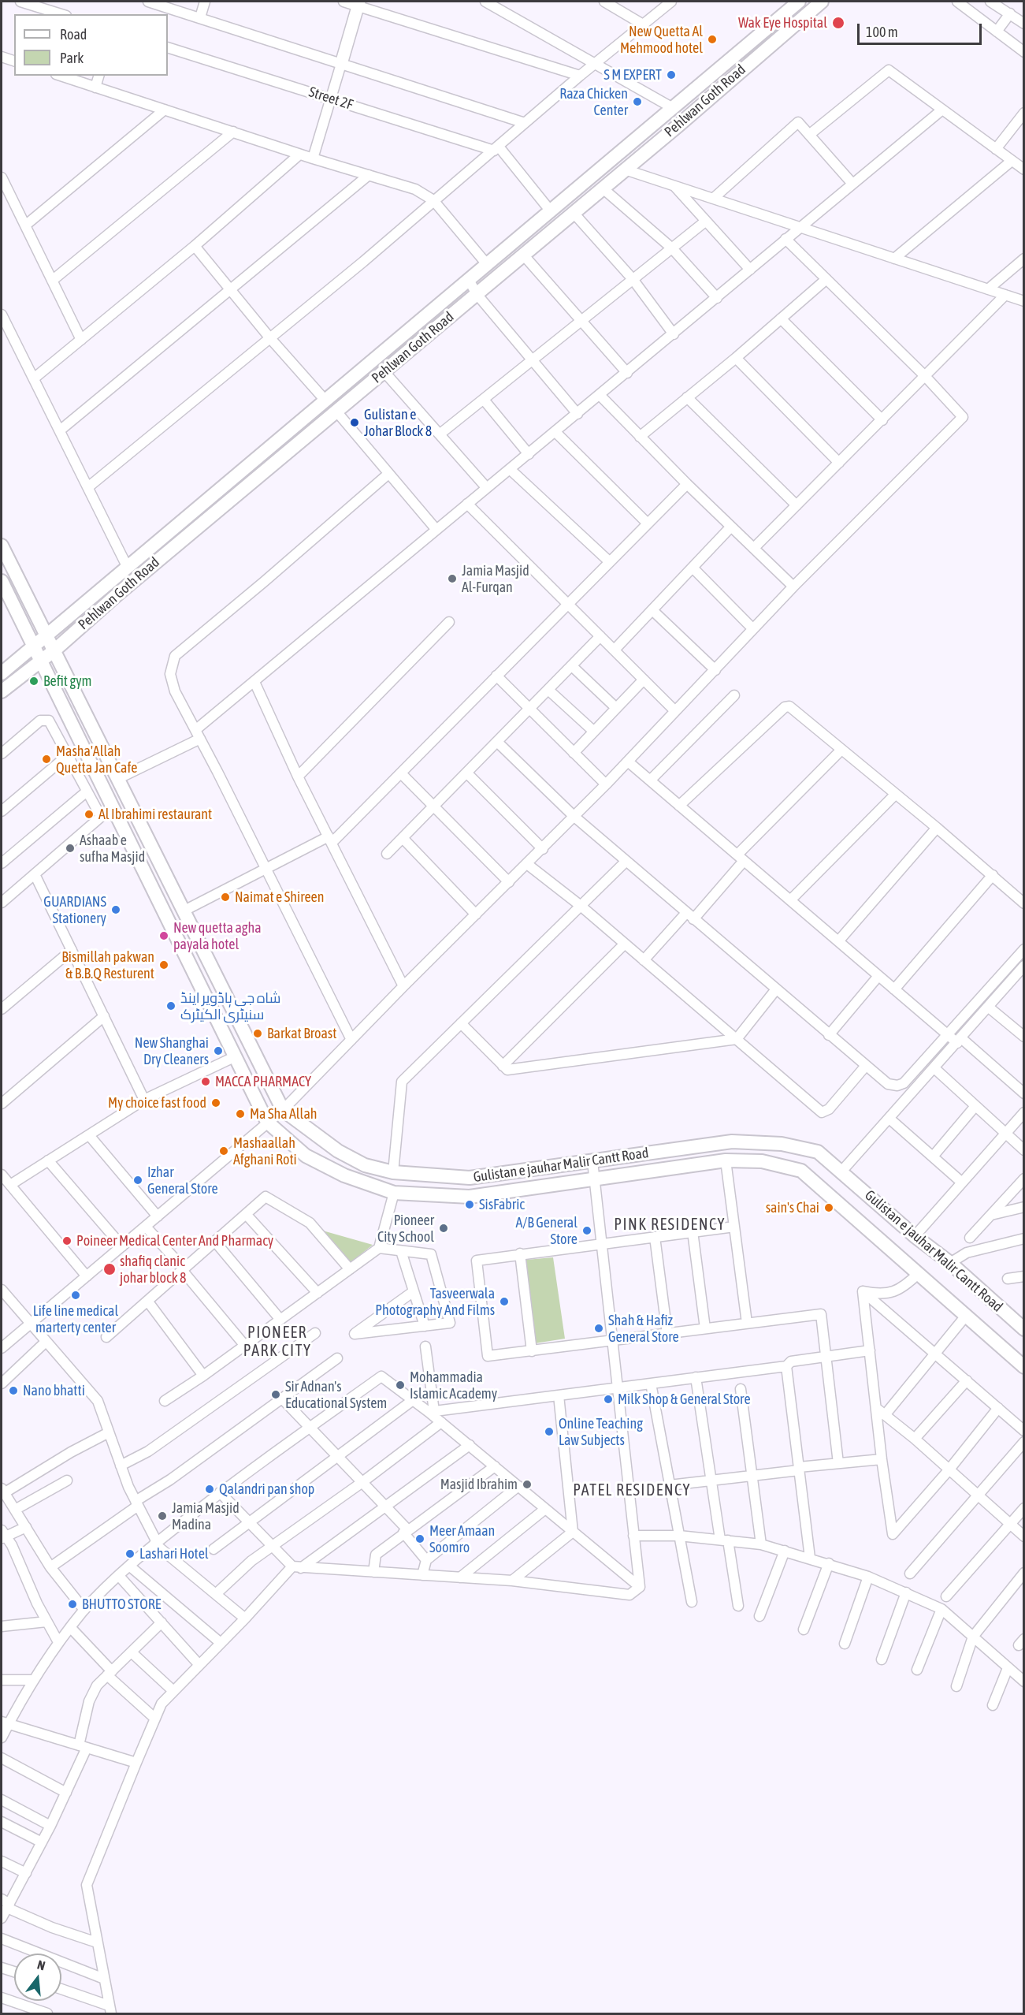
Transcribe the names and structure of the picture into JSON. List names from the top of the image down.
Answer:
{
  "streets": {
    "main road": ["Pehlwan Goth Road", "Gulistan e jauhar Malir Cantt Road"],
    "street": ["Street 2F"]
  },
  "crossings": [
    ["Pehlwan Goth Road", "Gulistan e jauhar Malir Cantt Road"]
  ],
  "districts": ["PINK RESIDENCY", "PIONEER PARK CITY", "PATEL RESIDENCY"],
  "places": [
    "Wak Eye Hospital",
    "New Quetta Al Mehmood hotel",
    "S M EXPERT",
    "Raza Chicken Center",
    "Gulistan e Johar Block 8",
    "Jamia Masjid Al-Furqan",
    "Befit gym",
    "Masha'Allah Quetta Jan Cafe",
    "Al Ibrahimi restaurant",
    "Ashaab e sufha Masjid",
    "Naimat e Shireen",
    "GUARDIANS Stationery",
    "New quetta agha payala hotel",
    "Bismillah pakwan & B.B.Q Resturent",
    "شاہ جی ہاڈویر اینڈ سنیٹری الکیٹرک",
    "Barkat Broast",
    "New Shanghai Dry Cleaners",
    "MACCA PHARMACY",
    "My choice fast food",
    "Ma Sha Allah",
    "Mashaallah Afghani Roti",
    "Izhar General Store",
    "SisFabric",
    "sain's Chai",
    "Pioneer City School",
    "A/B General Store",
    "Poineer Medical Center And Pharmacy",
    "shafiq clanic johar block 8",
    "Life line medical marterty center",
    "Tasveerwala Photography And Films",
    "Shah & Hafiz General Store",
    "Mohammadia Islamic Academy",
    "Nano bhatti",
    "Sir Adnan's Educational System",
    "Milk Shop & General Store",
    "Online Teaching Law Subjects",
    "Masjid Ibrahim",
    "Qalandri pan shop",
    "Jamia Masjid Madina",
    "Meer Amaan Soomro",
    "Lashari Hotel",
    "BHUTTO STORE"
  ],
  "legend": ["Road", "Park"],
  "scale_bar": "100 m",
  "north": "top"
}
